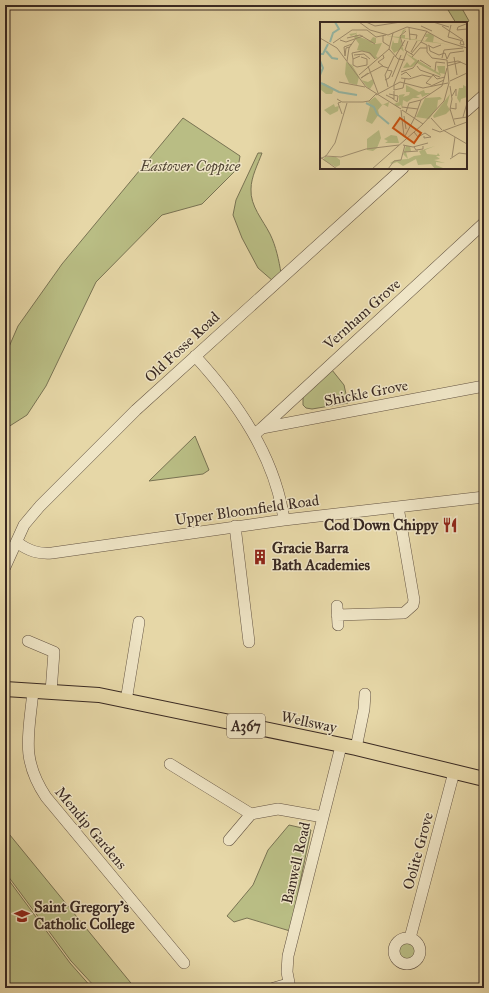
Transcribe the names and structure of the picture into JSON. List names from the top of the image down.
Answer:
{
  "streets": {
    "main road": ["Wellsway", "A367"],
    "street": [
      "Vernham Grove",
      "Old Fosse Road",
      "Shickle Grove",
      "Upper Bloomfield Road",
      "Mendip Gardens",
      "Oolite Grove",
      "Banwell Road"
    ]
  },
  "crossings": [
    ["Vernham Grove", "Shickle Grove"],
    ["Old Fosse Road", "Upper Bloomfield Road"],
    ["Wellsway", "Mendip Gardens"],
    ["Wellsway", "Oolite Grove"],
    ["Wellsway", "Banwell Road"]
  ],
  "parks": ["Eastover Coppice"],
  "places": {
    "restaurant": ["Cod Down Chippy"],
    "building": ["Gracie Barra Bath Academies"],
    "school or university": ["Saint Gregory's Catholic College"]
  }
}
